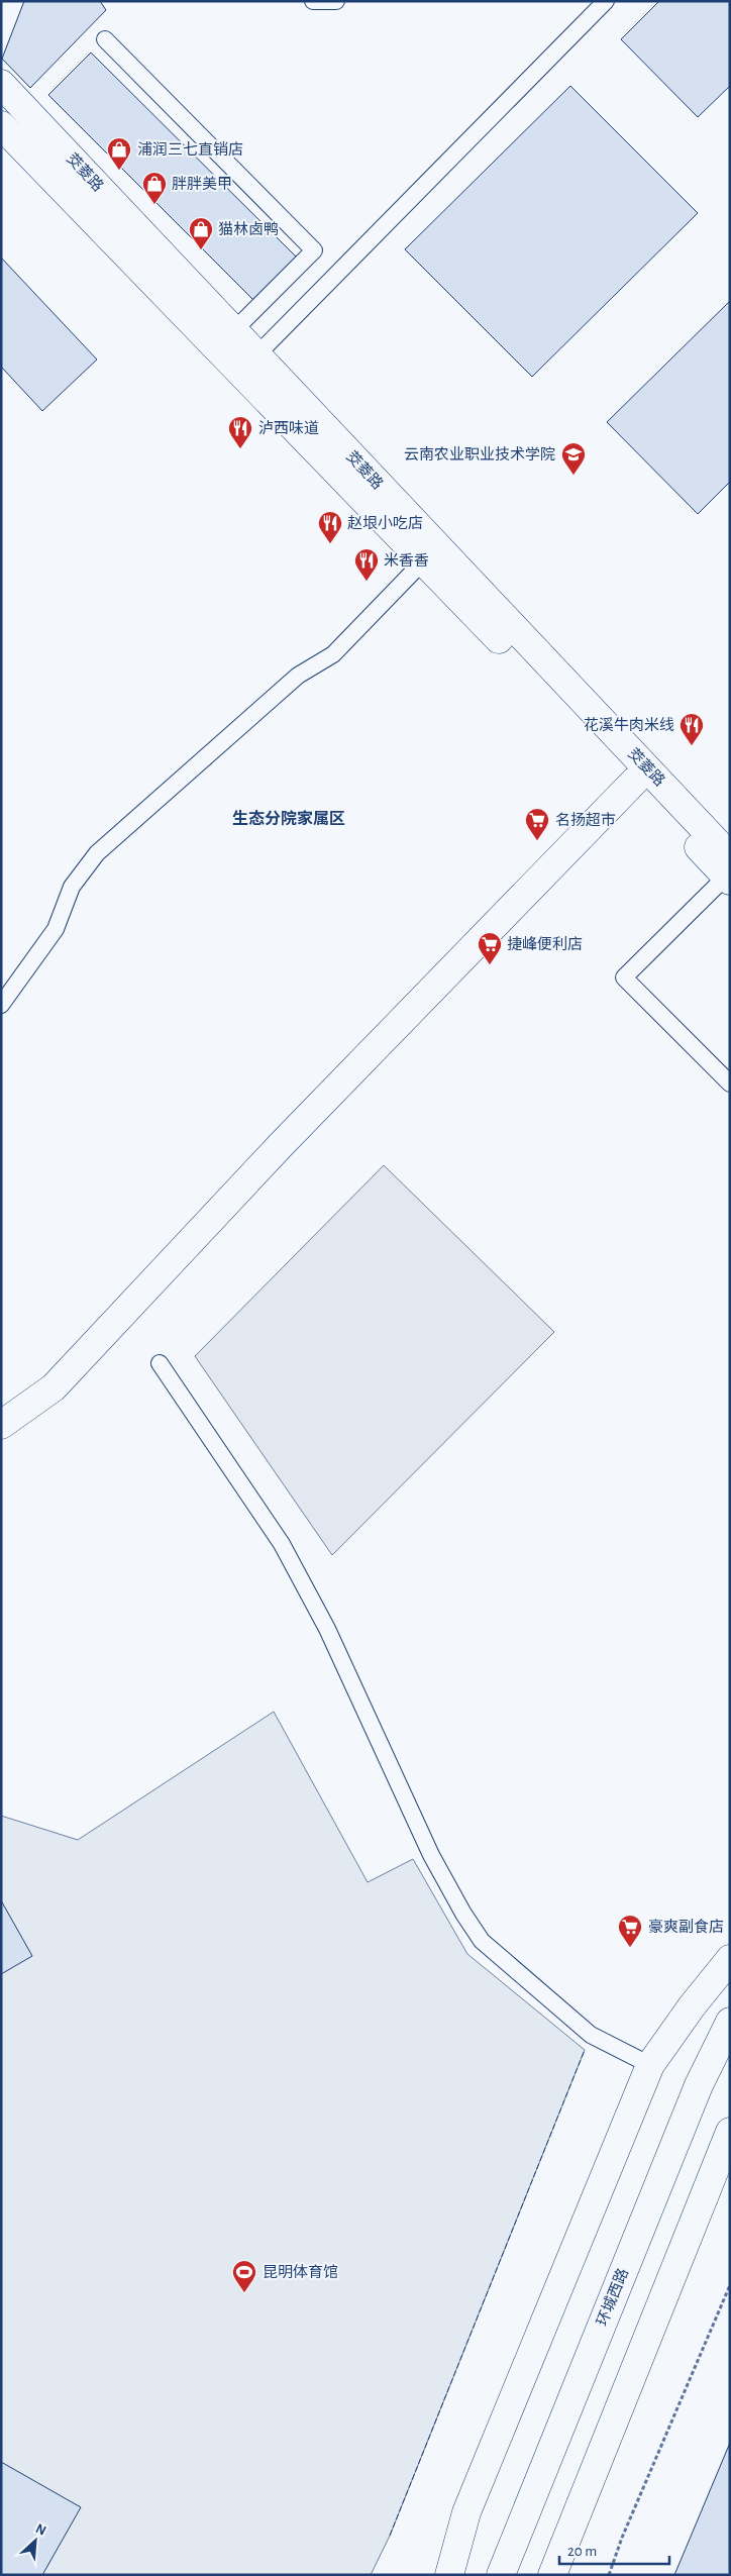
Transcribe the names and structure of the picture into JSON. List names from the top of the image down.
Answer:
{
  "streets": {
    "street": ["茭菱路", "环城西路"]
  },
  "districts": ["生态分院家属区"],
  "places": {
    "shop": ["浦润三七直销店", "胖胖美甲", "猫林卤鸭"],
    "restaurant": [
      "泸西味道",
      "赵垠小吃店",
      "米香香",
      "花溪牛肉米线"
    ],
    "school or university": ["云南农业职业技术学院"],
    "supermarket": ["名扬超市", "捷峰便利店", "豪爽副食店"],
    "sports": ["昆明体育馆"]
  },
  "scale_bar": "20 m",
  "north": "top right"
}
